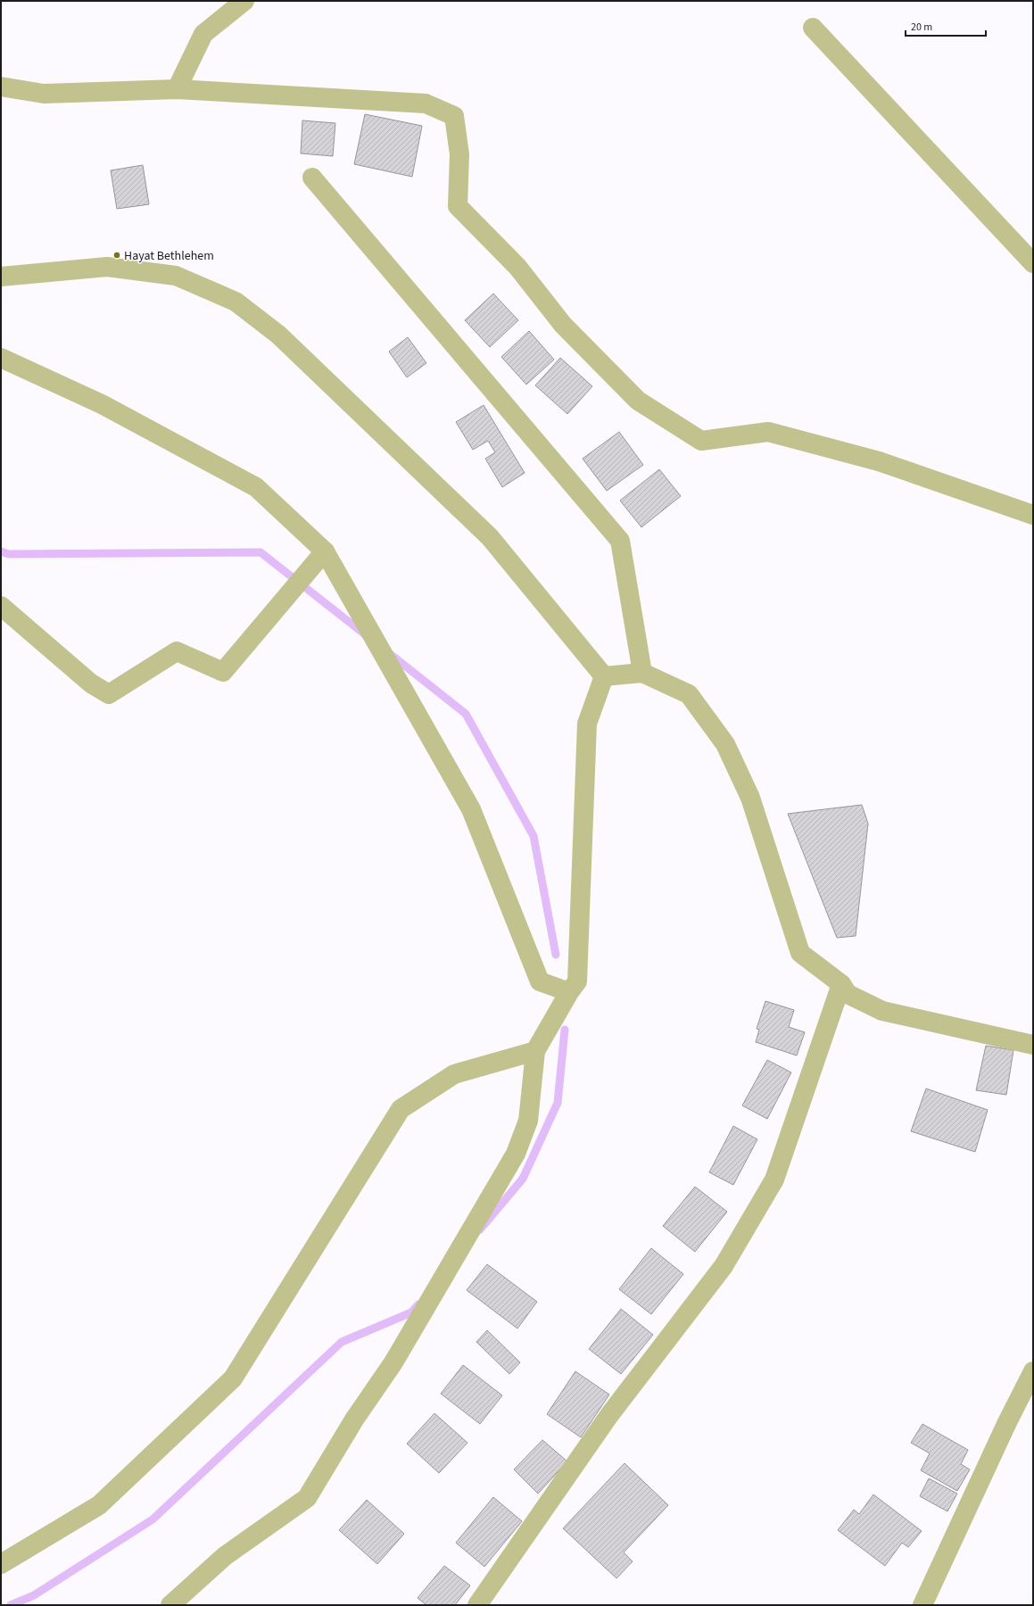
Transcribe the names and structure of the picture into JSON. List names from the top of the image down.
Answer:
{
  "places": ["Hayat Bethlehem"],
  "scale_bar": "20 m"
}
